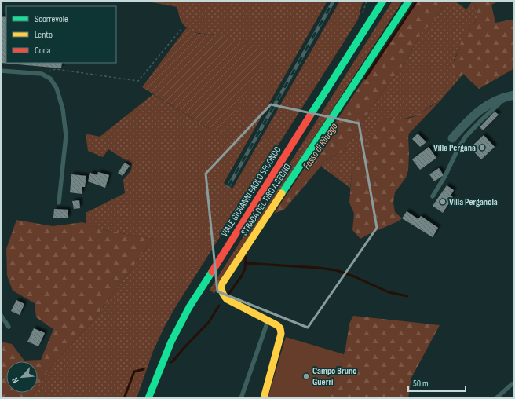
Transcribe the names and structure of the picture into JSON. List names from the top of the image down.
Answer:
{
  "streets": {
    "street": ["VIALE GIOVANNI PAOLO SECONDO", "STRADA DEL TIRO A SEGNO"]
  },
  "water": ["Fosso di Riluogo"],
  "places": ["Villa Pergana", "Villa Perganola", "Campo Bruno Guerri"],
  "legend": ["Scorrevole", "Lento", "Coda"],
  "scale_bar": "50 m",
  "north": "bottom left"
}
